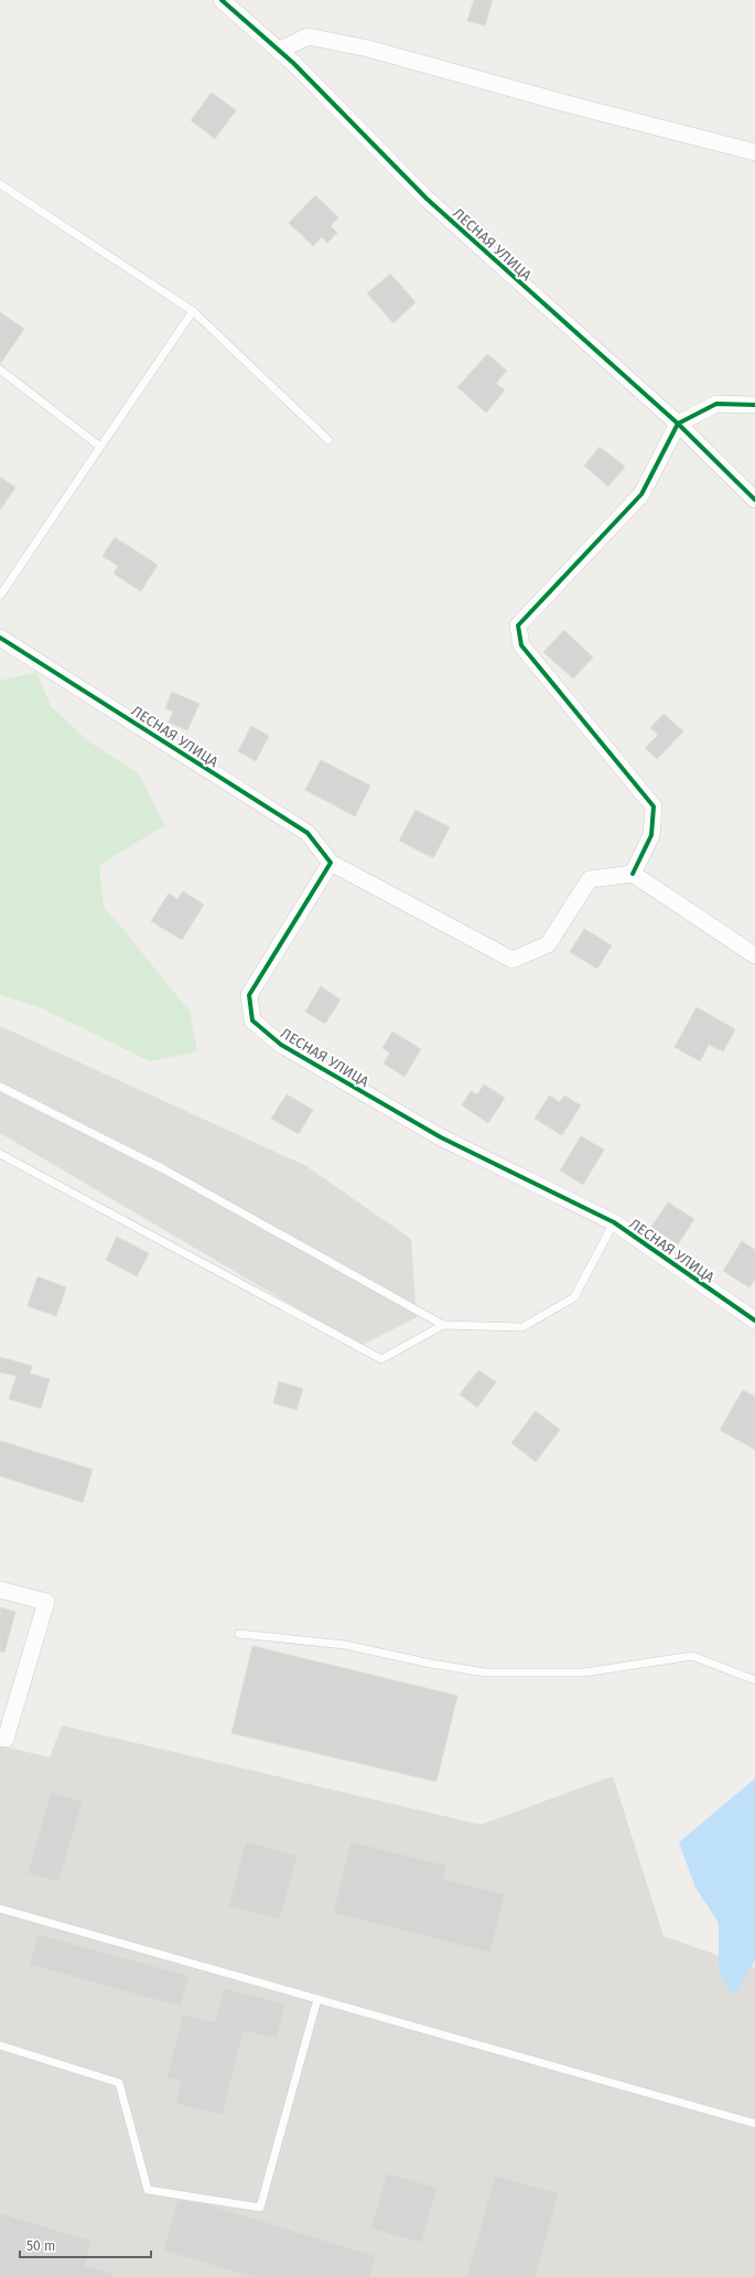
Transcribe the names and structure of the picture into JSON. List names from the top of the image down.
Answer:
{
  "streets": {
    "street": ["ЛЕСНАЯ УЛИЦА"]
  },
  "scale_bar": "50 m"
}
